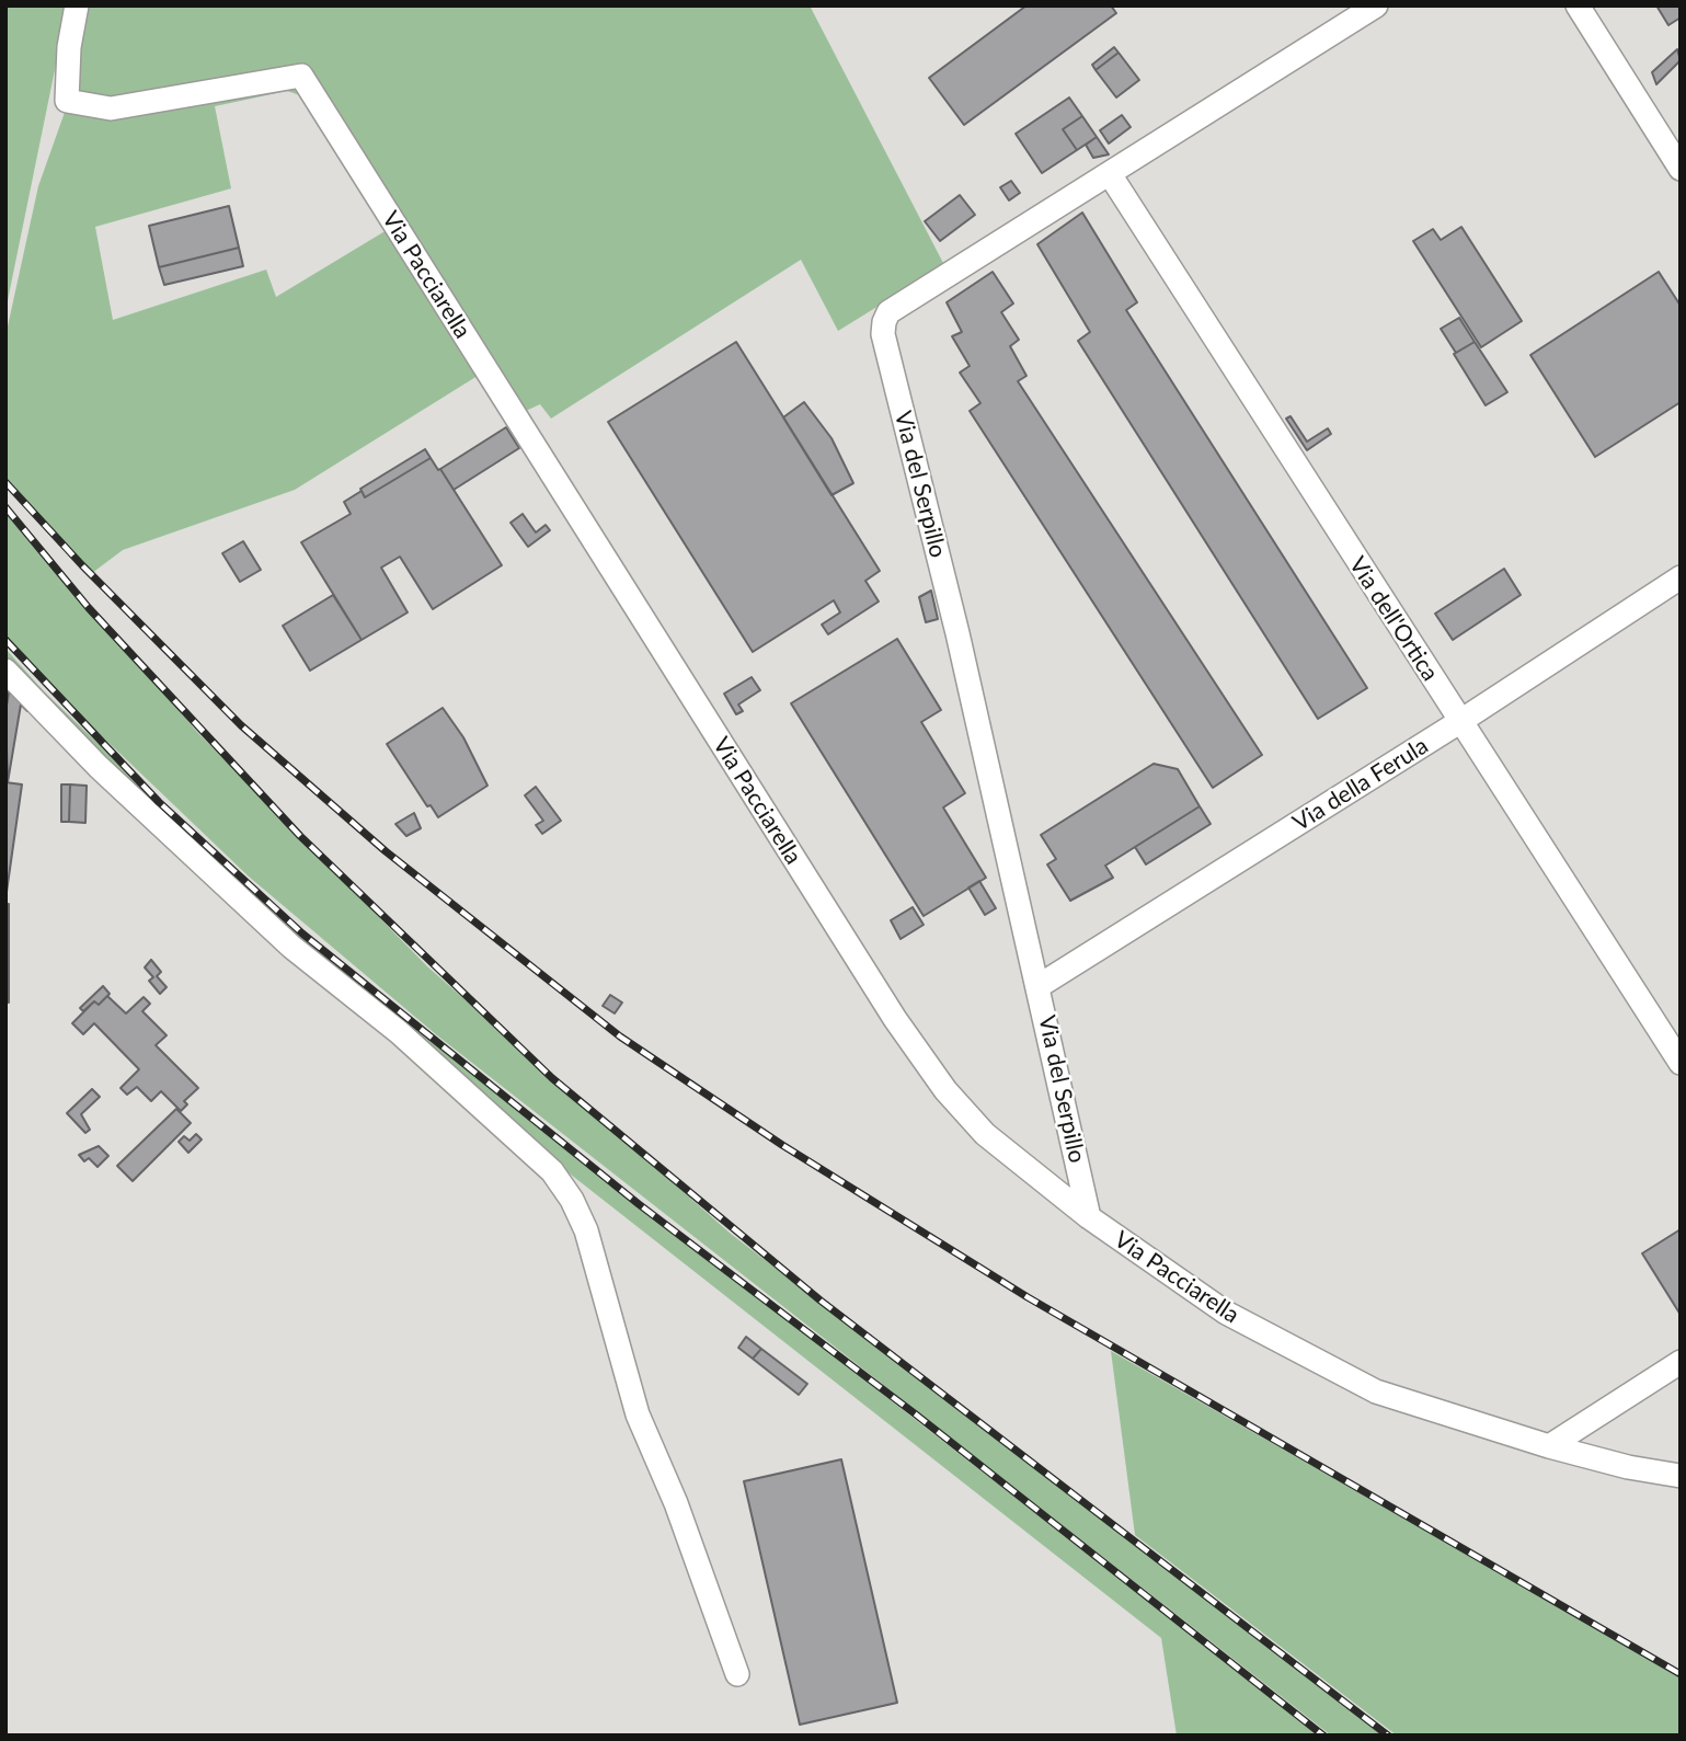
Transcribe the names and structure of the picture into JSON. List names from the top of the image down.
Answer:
{
  "streets": {
    "street": [
      "Via Pacciarella",
      "Via del Serpillo",
      "Via dell'Ortica",
      "Via della Ferula"
    ]
  },
  "crossings": [
    ["Via Pacciarella", "Via del Serpillo"],
    ["Via del Serpillo", "Via dell'Ortica"],
    ["Via del Serpillo", "Via della Ferula"],
    ["Via dell'Ortica", "Via della Ferula"]
  ]
}
